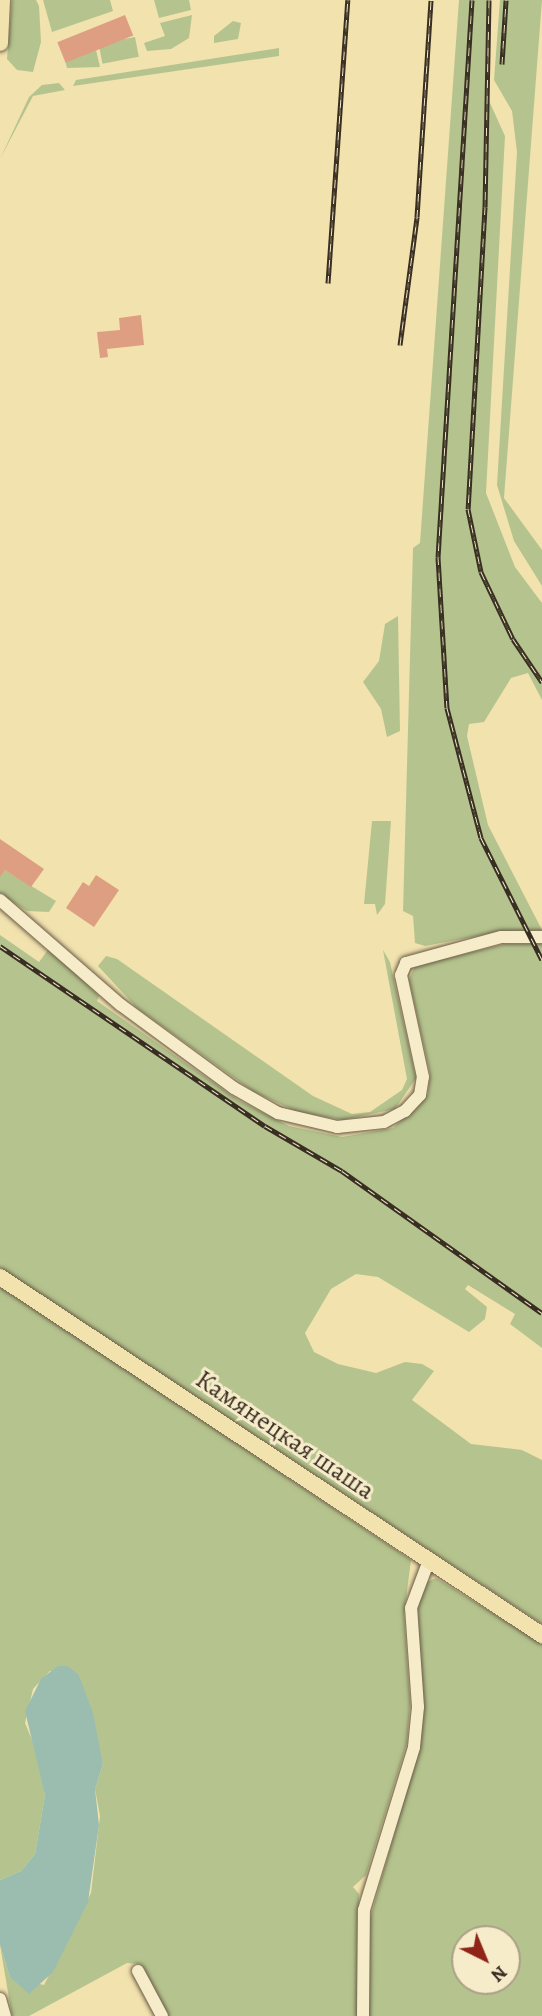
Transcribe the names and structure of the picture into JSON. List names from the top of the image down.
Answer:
{
  "streets": {
    "main road": ["Камянецкая шаша"]
  },
  "north": "bottom right"
}
